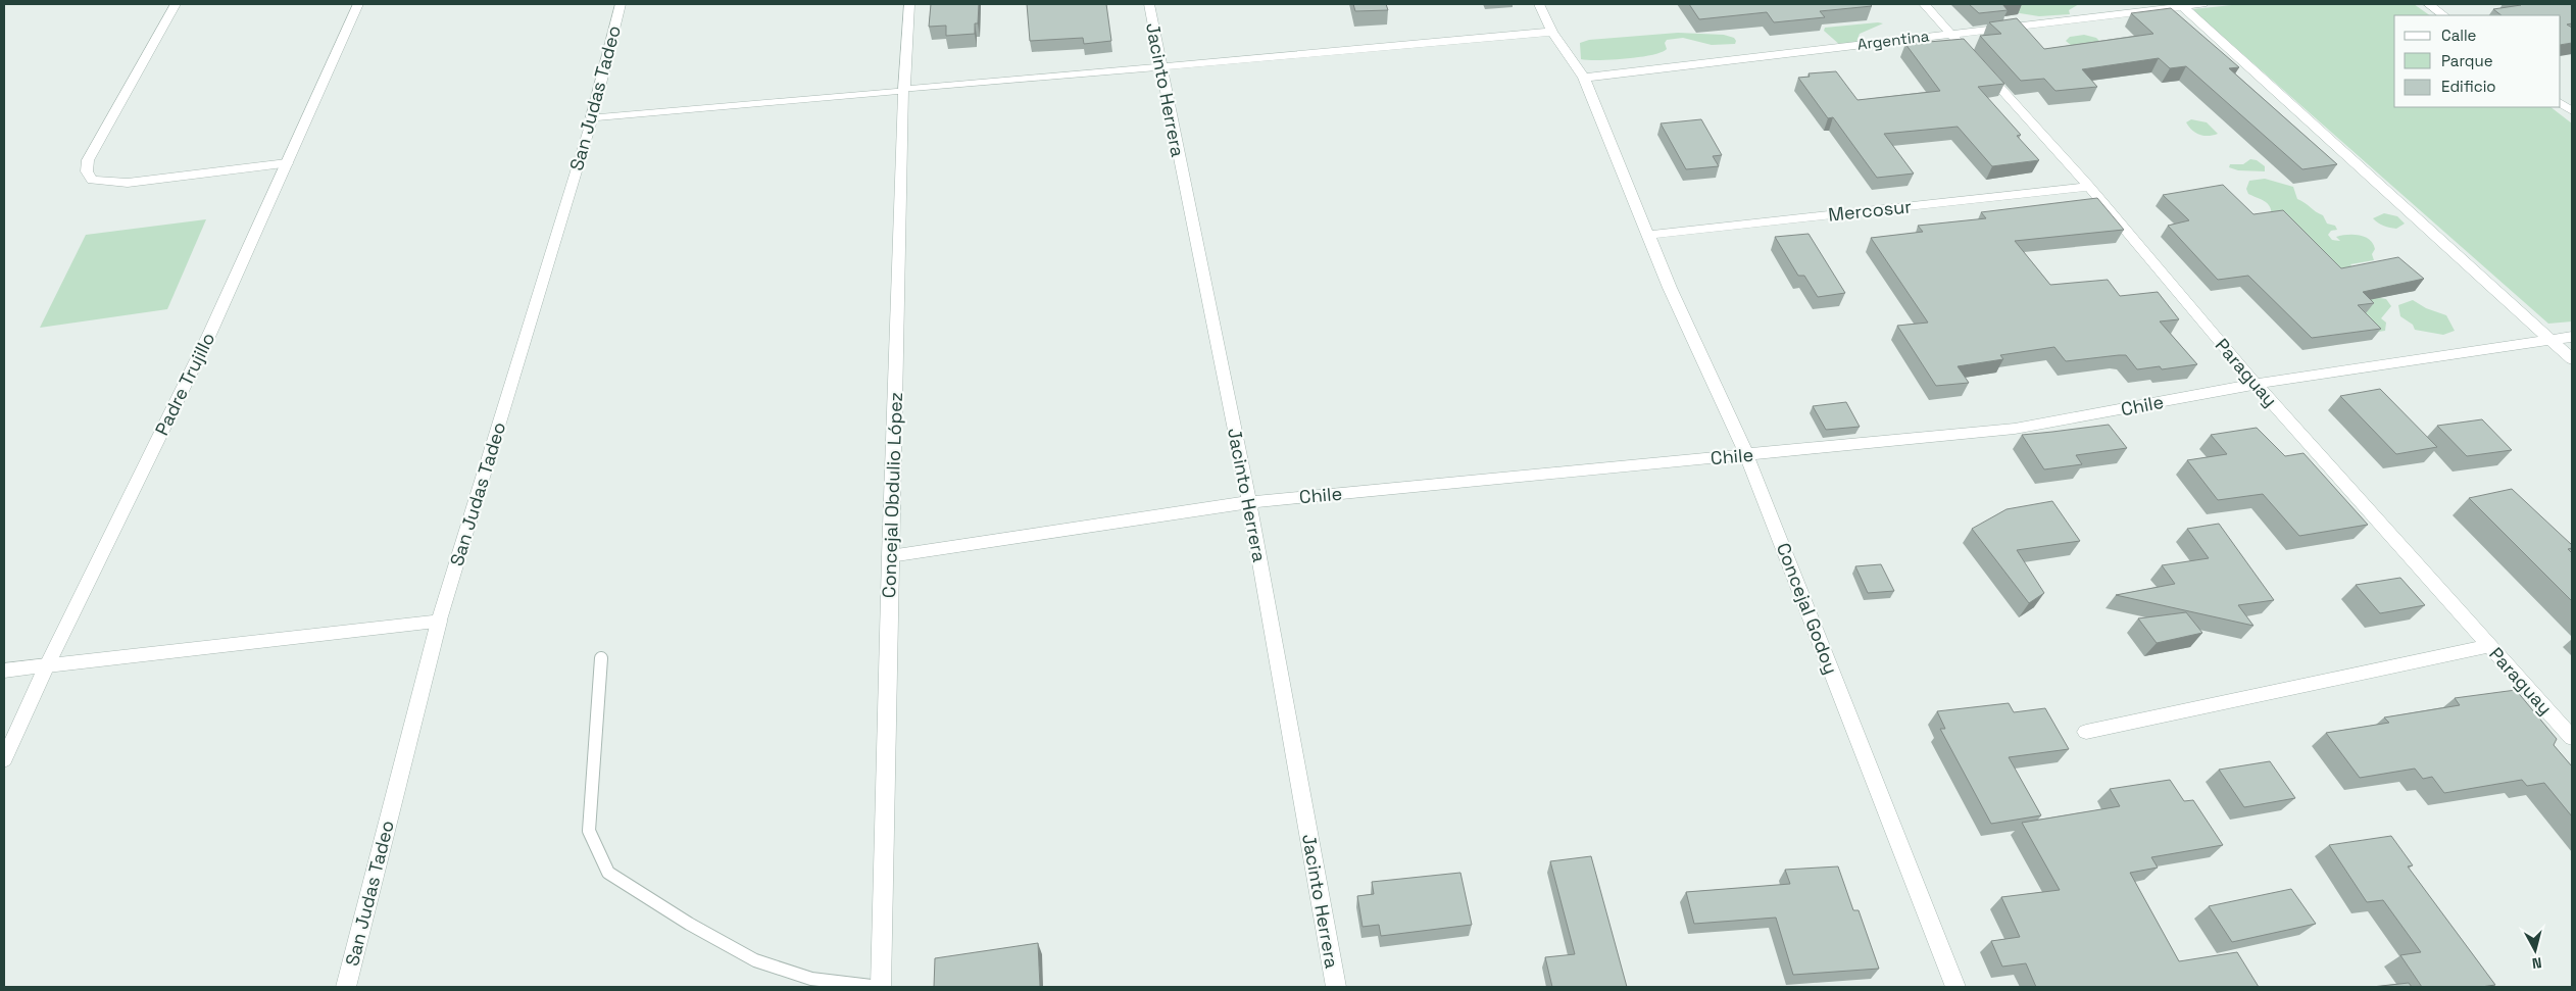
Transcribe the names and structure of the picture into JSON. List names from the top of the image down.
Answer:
{
  "streets": {
    "street": [
      "Argentina",
      "Jacinto Herrera",
      "San Judas Tadeo",
      "Mercosur",
      "Paraguay",
      "Padre Trujillo",
      "Chile",
      "Concejal Obdulio López",
      "Concejal Godoy"
    ]
  },
  "crossings": [
    ["Argentina", "Paraguay"],
    ["Argentina", "Concejal Godoy"],
    ["Jacinto Herrera", "Chile"],
    ["Mercosur", "Paraguay"],
    ["Mercosur", "Concejal Godoy"],
    ["Paraguay", "Chile"],
    ["Chile", "Concejal Obdulio López"],
    ["Chile", "Concejal Godoy"]
  ],
  "legend": ["Calle", "Parque", "Edificio"],
  "north": "bottom"
}
